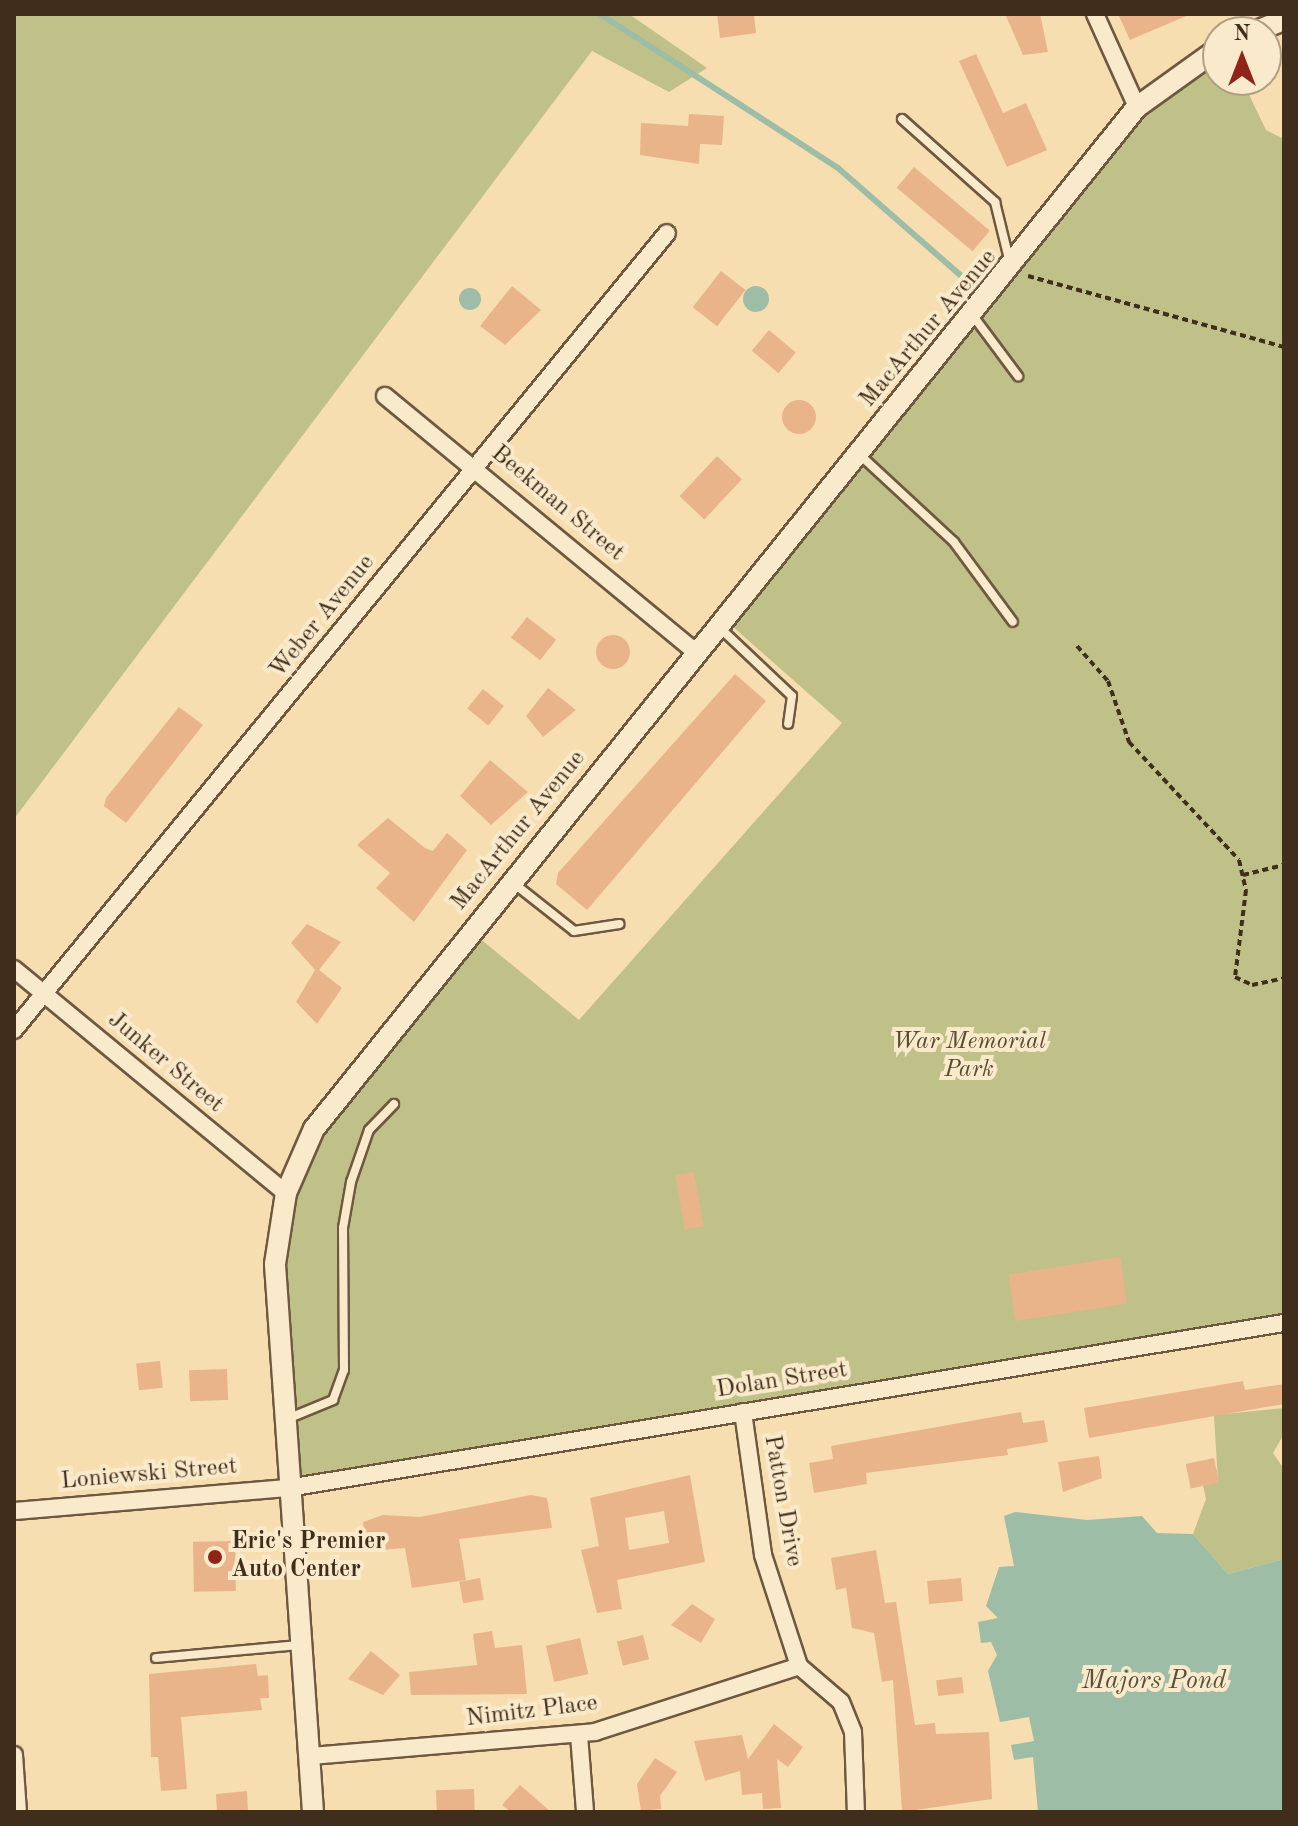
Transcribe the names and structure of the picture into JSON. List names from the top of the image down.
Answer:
{
  "streets": {
    "street": [
      "MacArthur Avenue",
      "Beekman Street",
      "Weber Avenue",
      "Junker Street",
      "Dolan Street",
      "Loniewski Street",
      "Patton Drive",
      "Nimitz Place"
    ]
  },
  "crossings": [
    ["MacArthur Avenue", "Beekman Street"],
    ["MacArthur Avenue", "Junker Street"],
    ["MacArthur Avenue", "Dolan Street"],
    ["MacArthur Avenue", "Loniewski Street"],
    ["MacArthur Avenue", "Nimitz Place"],
    ["Beekman Street", "Weber Avenue"],
    ["Weber Avenue", "Junker Street"],
    ["Dolan Street", "Loniewski Street"],
    ["Dolan Street", "Patton Drive"],
    ["Patton Drive", "Nimitz Place"]
  ],
  "water": ["Majors Pond"],
  "parks": ["War Memorial Park"],
  "places": ["Eric's Premier Auto Center"],
  "north": "top"
}
